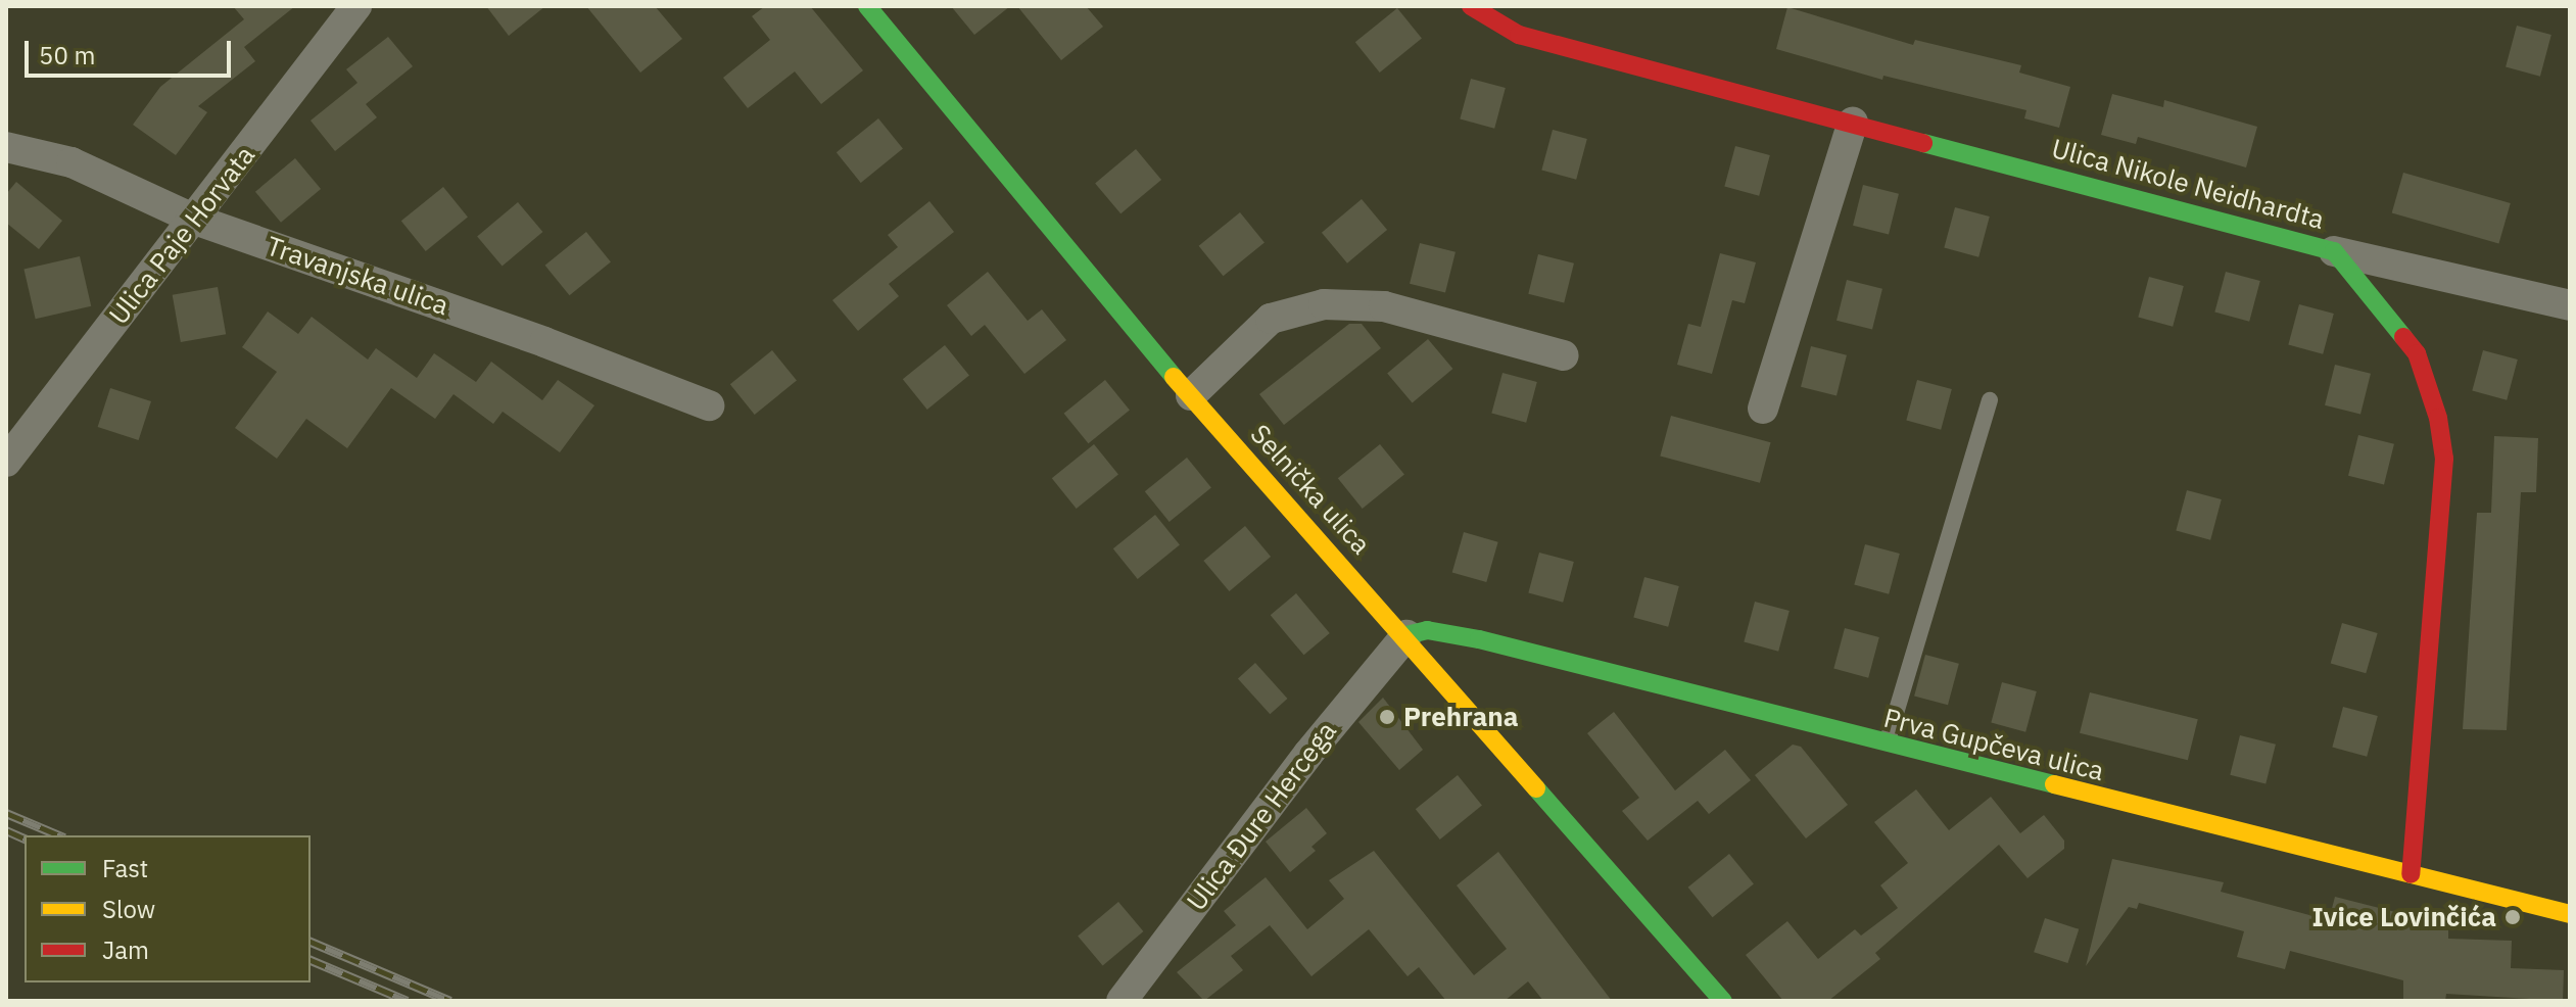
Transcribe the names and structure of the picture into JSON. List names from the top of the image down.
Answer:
{
  "streets": {
    "street": [
      "Ulica Nikole Neidhardta",
      "Ulica Paje Horvata",
      "Travanjska ulica",
      "Selnička ulica",
      "Prva Gupčeva ulica",
      "Ulica Đure Hercega"
    ]
  },
  "crossings": [
    ["Ulica Nikole Neidhardta", "Prva Gupčeva ulica"],
    ["Ulica Paje Horvata", "Travanjska ulica"],
    ["Selnička ulica", "Prva Gupčeva ulica"],
    ["Selnička ulica", "Ulica Đure Hercega"],
    ["Prva Gupčeva ulica", "Ulica Đure Hercega"]
  ],
  "places": ["Prehrana", "Ivice Lovinčića"],
  "legend": ["Fast", "Slow", "Jam"],
  "scale_bar": "50 m"
}
